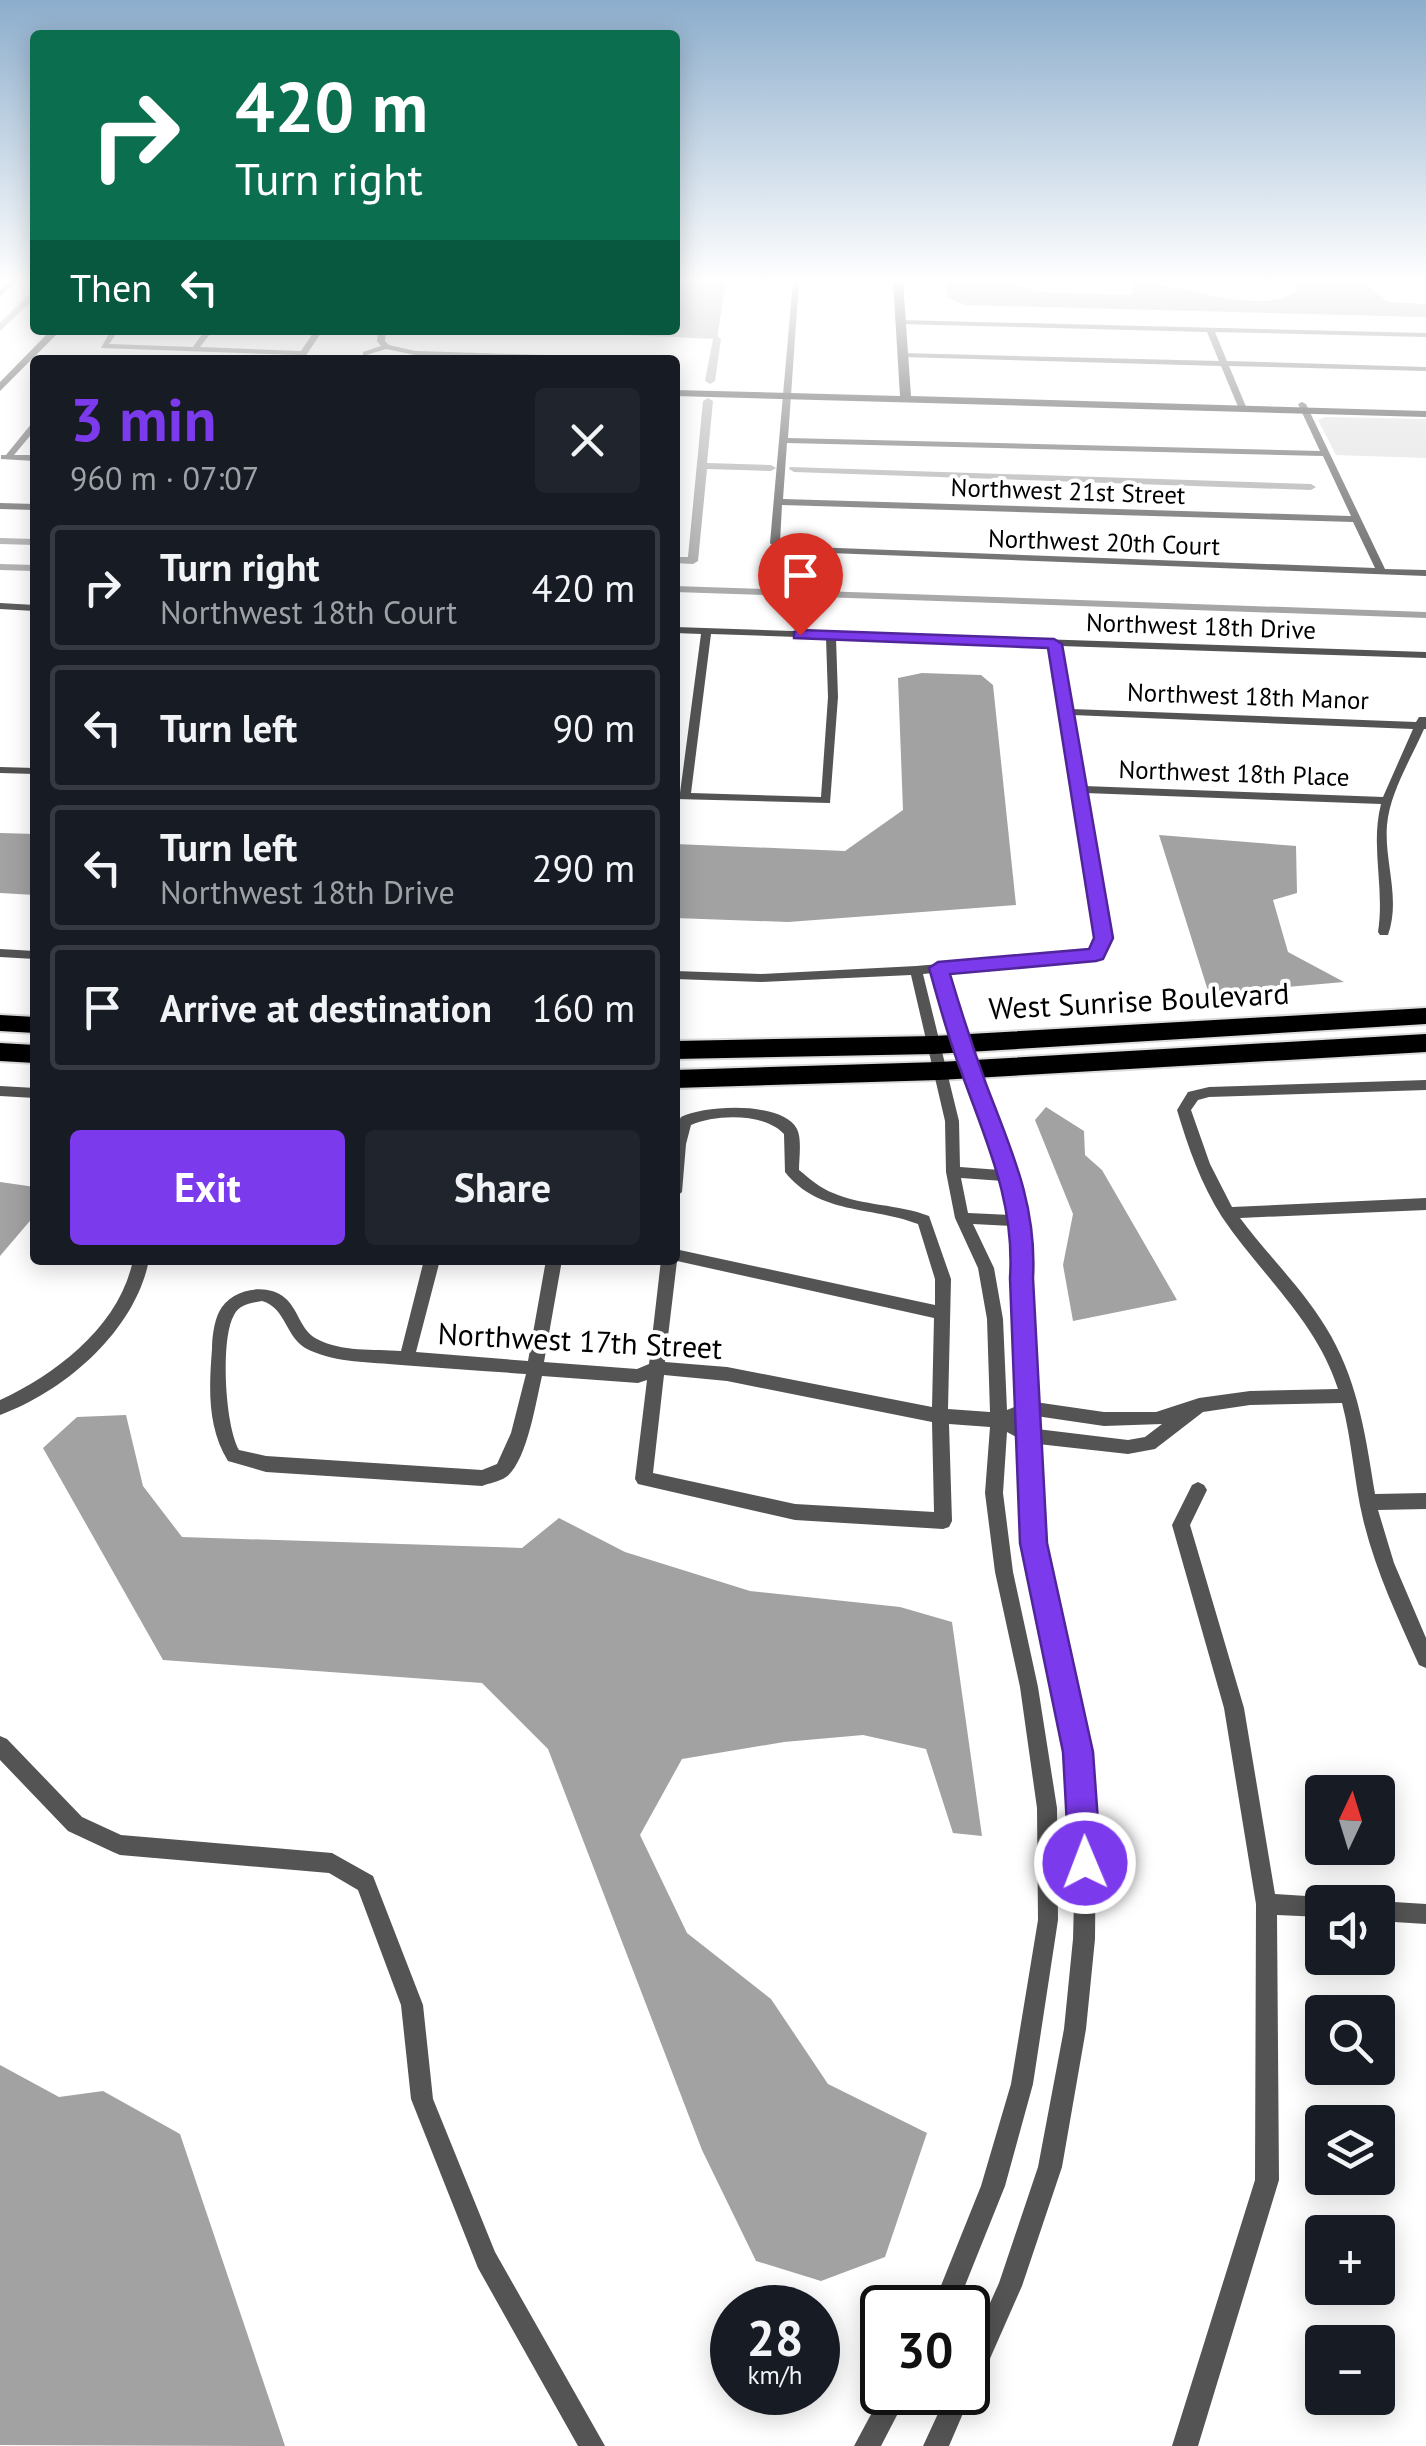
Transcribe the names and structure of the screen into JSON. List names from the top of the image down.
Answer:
{
  "streets": {
    "highway": ["West Sunrise Boulevard"],
    "street": [
      "Northwest 21st Street",
      "Northwest 20th Court",
      "Northwest 18th Drive",
      "Northwest 18th Manor",
      "Northwest 18th Place",
      "Northwest 17th Street"
    ]
  },
  "crossings": [
    ["Northwest 21st Street", "Northwest 20th Court"]
  ],
  "north": "top",
  "page": {
    "turn": ["420 m", "Turn right"],
    "then": "Then",
    "heading": ["3 min", "960 m · 07:07"],
    "list": [
      {
        "name": "Turn right",
        "note": "Northwest 18th Court",
        "value": "420 m"
      },
      {
        "name": "Turn left",
        "value": "90 m"
      },
      {
        "name": "Turn left",
        "note": "Northwest 18th Drive",
        "value": "290 m"
      },
      {
        "name": "Arrive at destination",
        "value": "160 m"
      }
    ],
    "buttons": ["Exit", "Share"],
    "map_buttons": ["+", "−"],
    "speed": "28 km/h",
    "limit": "30"
  }
}
